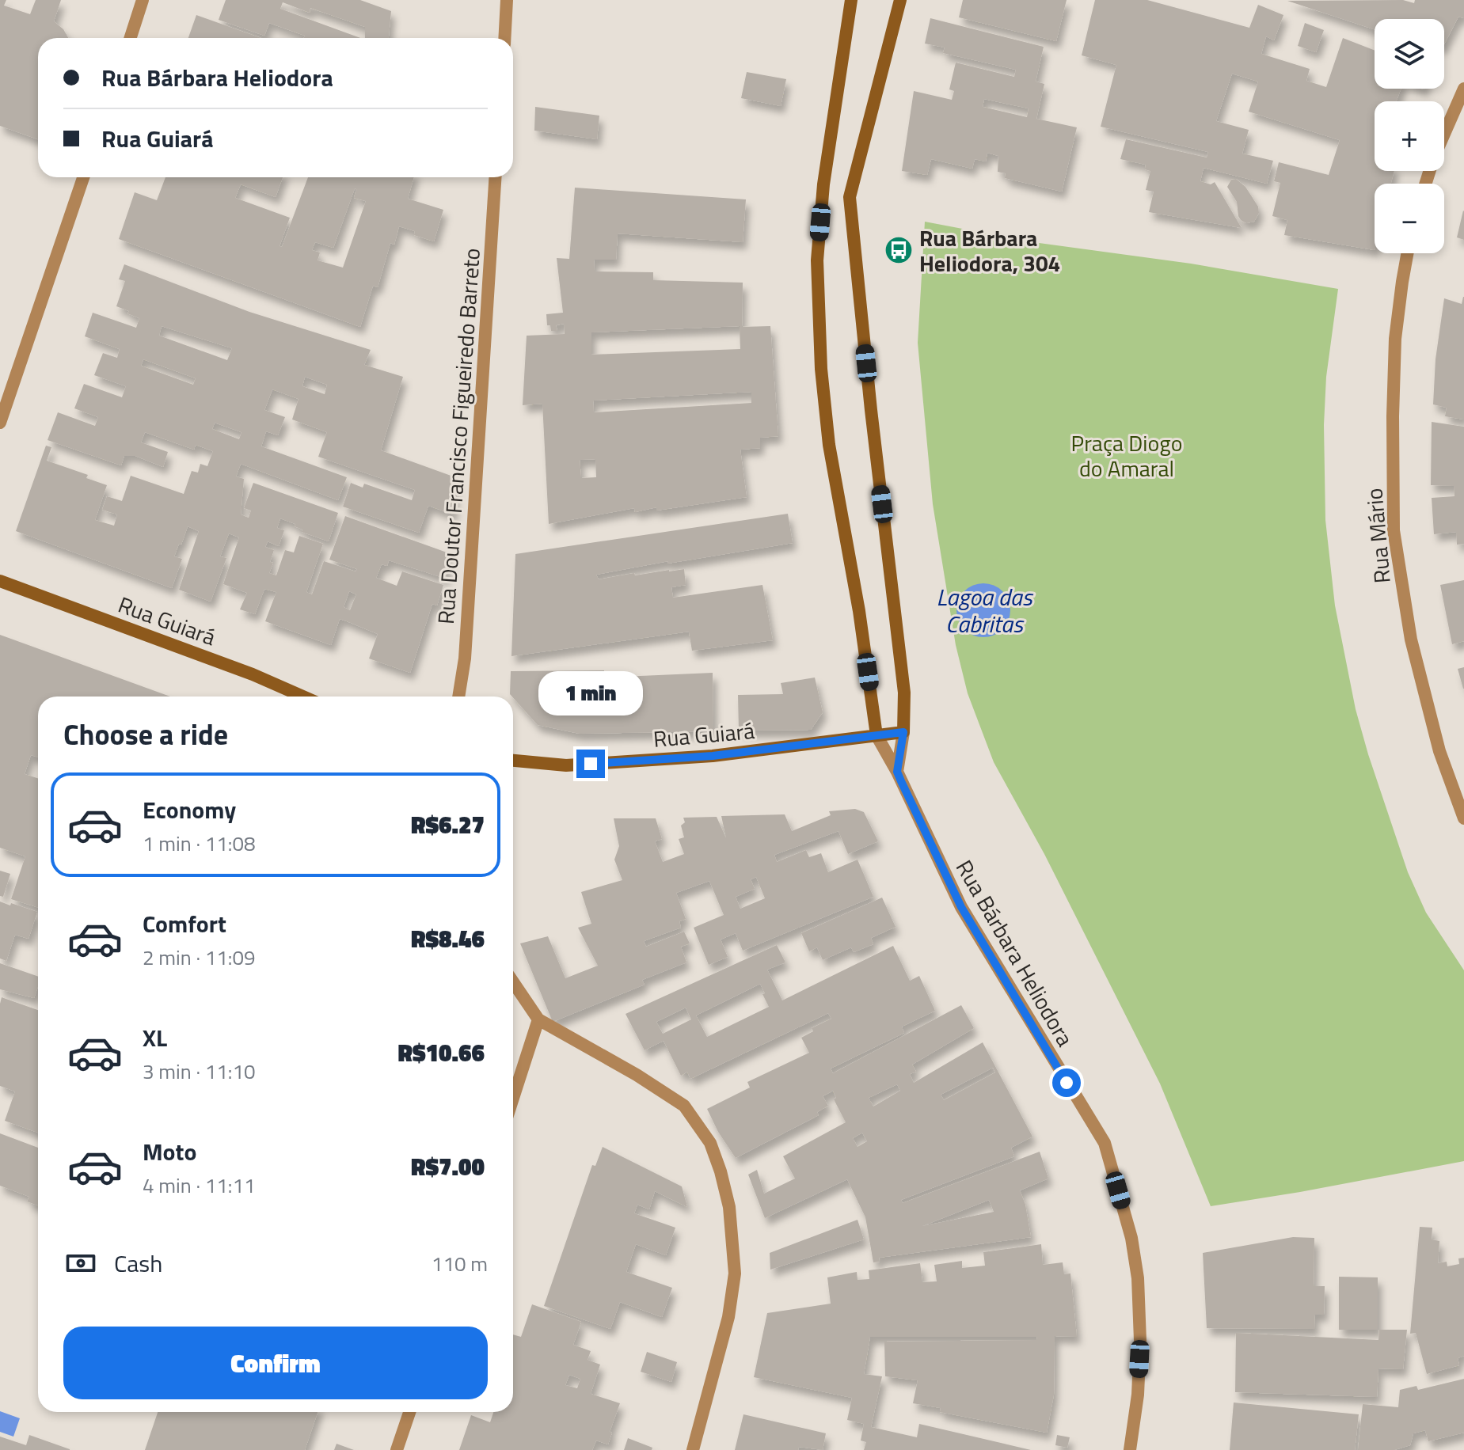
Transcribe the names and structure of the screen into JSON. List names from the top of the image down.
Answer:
{
  "streets": {
    "street": [
      "Rua Doutor Francisco Figueiredo Barreto",
      "Rua Mário",
      "Rua Guiará",
      "Rua Bárbara Heliodora"
    ]
  },
  "crossings": [
    ["Rua Guiará", "Rua Bárbara Heliodora"]
  ],
  "water": ["Lagoa das Cabritas"],
  "parks": ["Praça Diogo do Amaral"],
  "places": {
    "bus stop": ["Rua Bárbara Heliodora, 304"]
  },
  "page": {
    "map_buttons": ["+", "−"],
    "banner": ["Rua Bárbara Heliodora", "Rua Guiará"],
    "bubble": "1 min",
    "heading": "Choose a ride",
    "list": [
      {
        "name": "Economy",
        "note": "1 min · 11:08",
        "value": "R$6.27"
      },
      {
        "name": "Comfort",
        "note": "2 min · 11:09",
        "value": "R$8.46"
      },
      {
        "name": "XL",
        "note": "3 min · 11:10",
        "value": "R$10.66"
      },
      {
        "name": "Moto",
        "note": "4 min · 11:11",
        "value": "R$7.00"
      }
    ],
    "pay": ["Cash", "110 m"],
    "buttons": "Confirm"
  }
}
